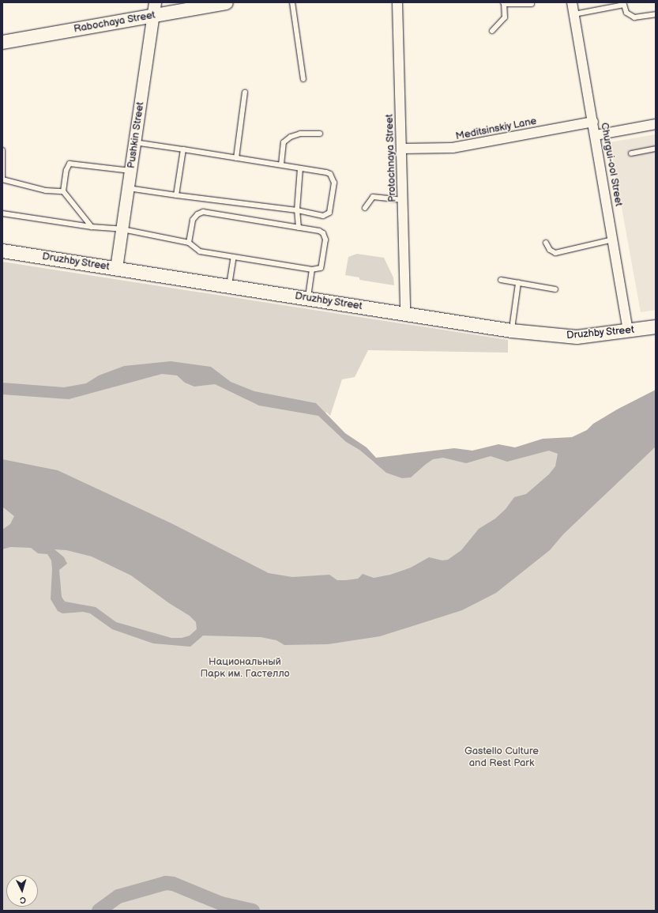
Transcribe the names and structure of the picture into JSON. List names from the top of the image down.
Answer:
{
  "streets": {
    "main road": ["Rabochaya Street", "Druzhby Street"],
    "street": [
      "Meditsinskiy Lane",
      "Pushkin Street",
      "Protochnaya Street",
      "Churgui-ool Street"
    ]
  },
  "crossings": [
    ["Rabochaya Street", "Pushkin Street"],
    ["Meditsinskiy Lane", "Protochnaya Street"],
    ["Meditsinskiy Lane", "Churgui-ool Street"],
    ["Pushkin Street", "Druzhby Street"],
    ["Protochnaya Street", "Druzhby Street"],
    ["Churgui-ool Street", "Druzhby Street"]
  ],
  "parks": ["Национальный Парк им. Гастелло", "Gastello Culture and Rest Park"],
  "north": "bottom"
}
